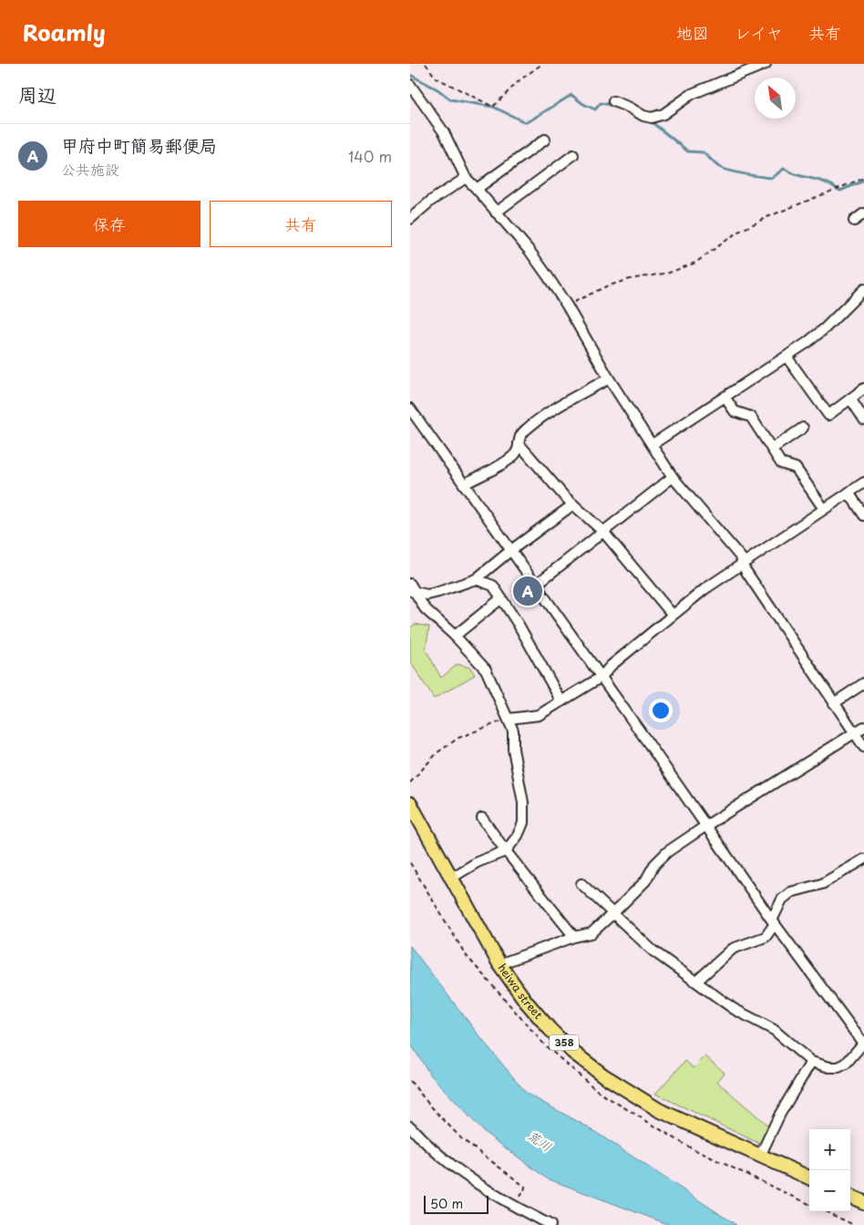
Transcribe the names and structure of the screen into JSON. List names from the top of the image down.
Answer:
{
  "streets": {
    "highway": ["heiwa street", "358"]
  },
  "water": ["荒川"],
  "scale_bar": "50 m",
  "north": "top left",
  "page": {
    "header": "Roamly",
    "nav": ["地図", "レイヤ", "共有"],
    "heading": "周辺",
    "list": [
      {
        "mark": "A",
        "name": "甲府中町簡易郵便局",
        "note": "公共施設",
        "value": "140 m"
      }
    ],
    "buttons": ["保存", "共有"],
    "pins": "A",
    "map_buttons": ["+", "−"],
    "scale": "50 m"
  }
}
